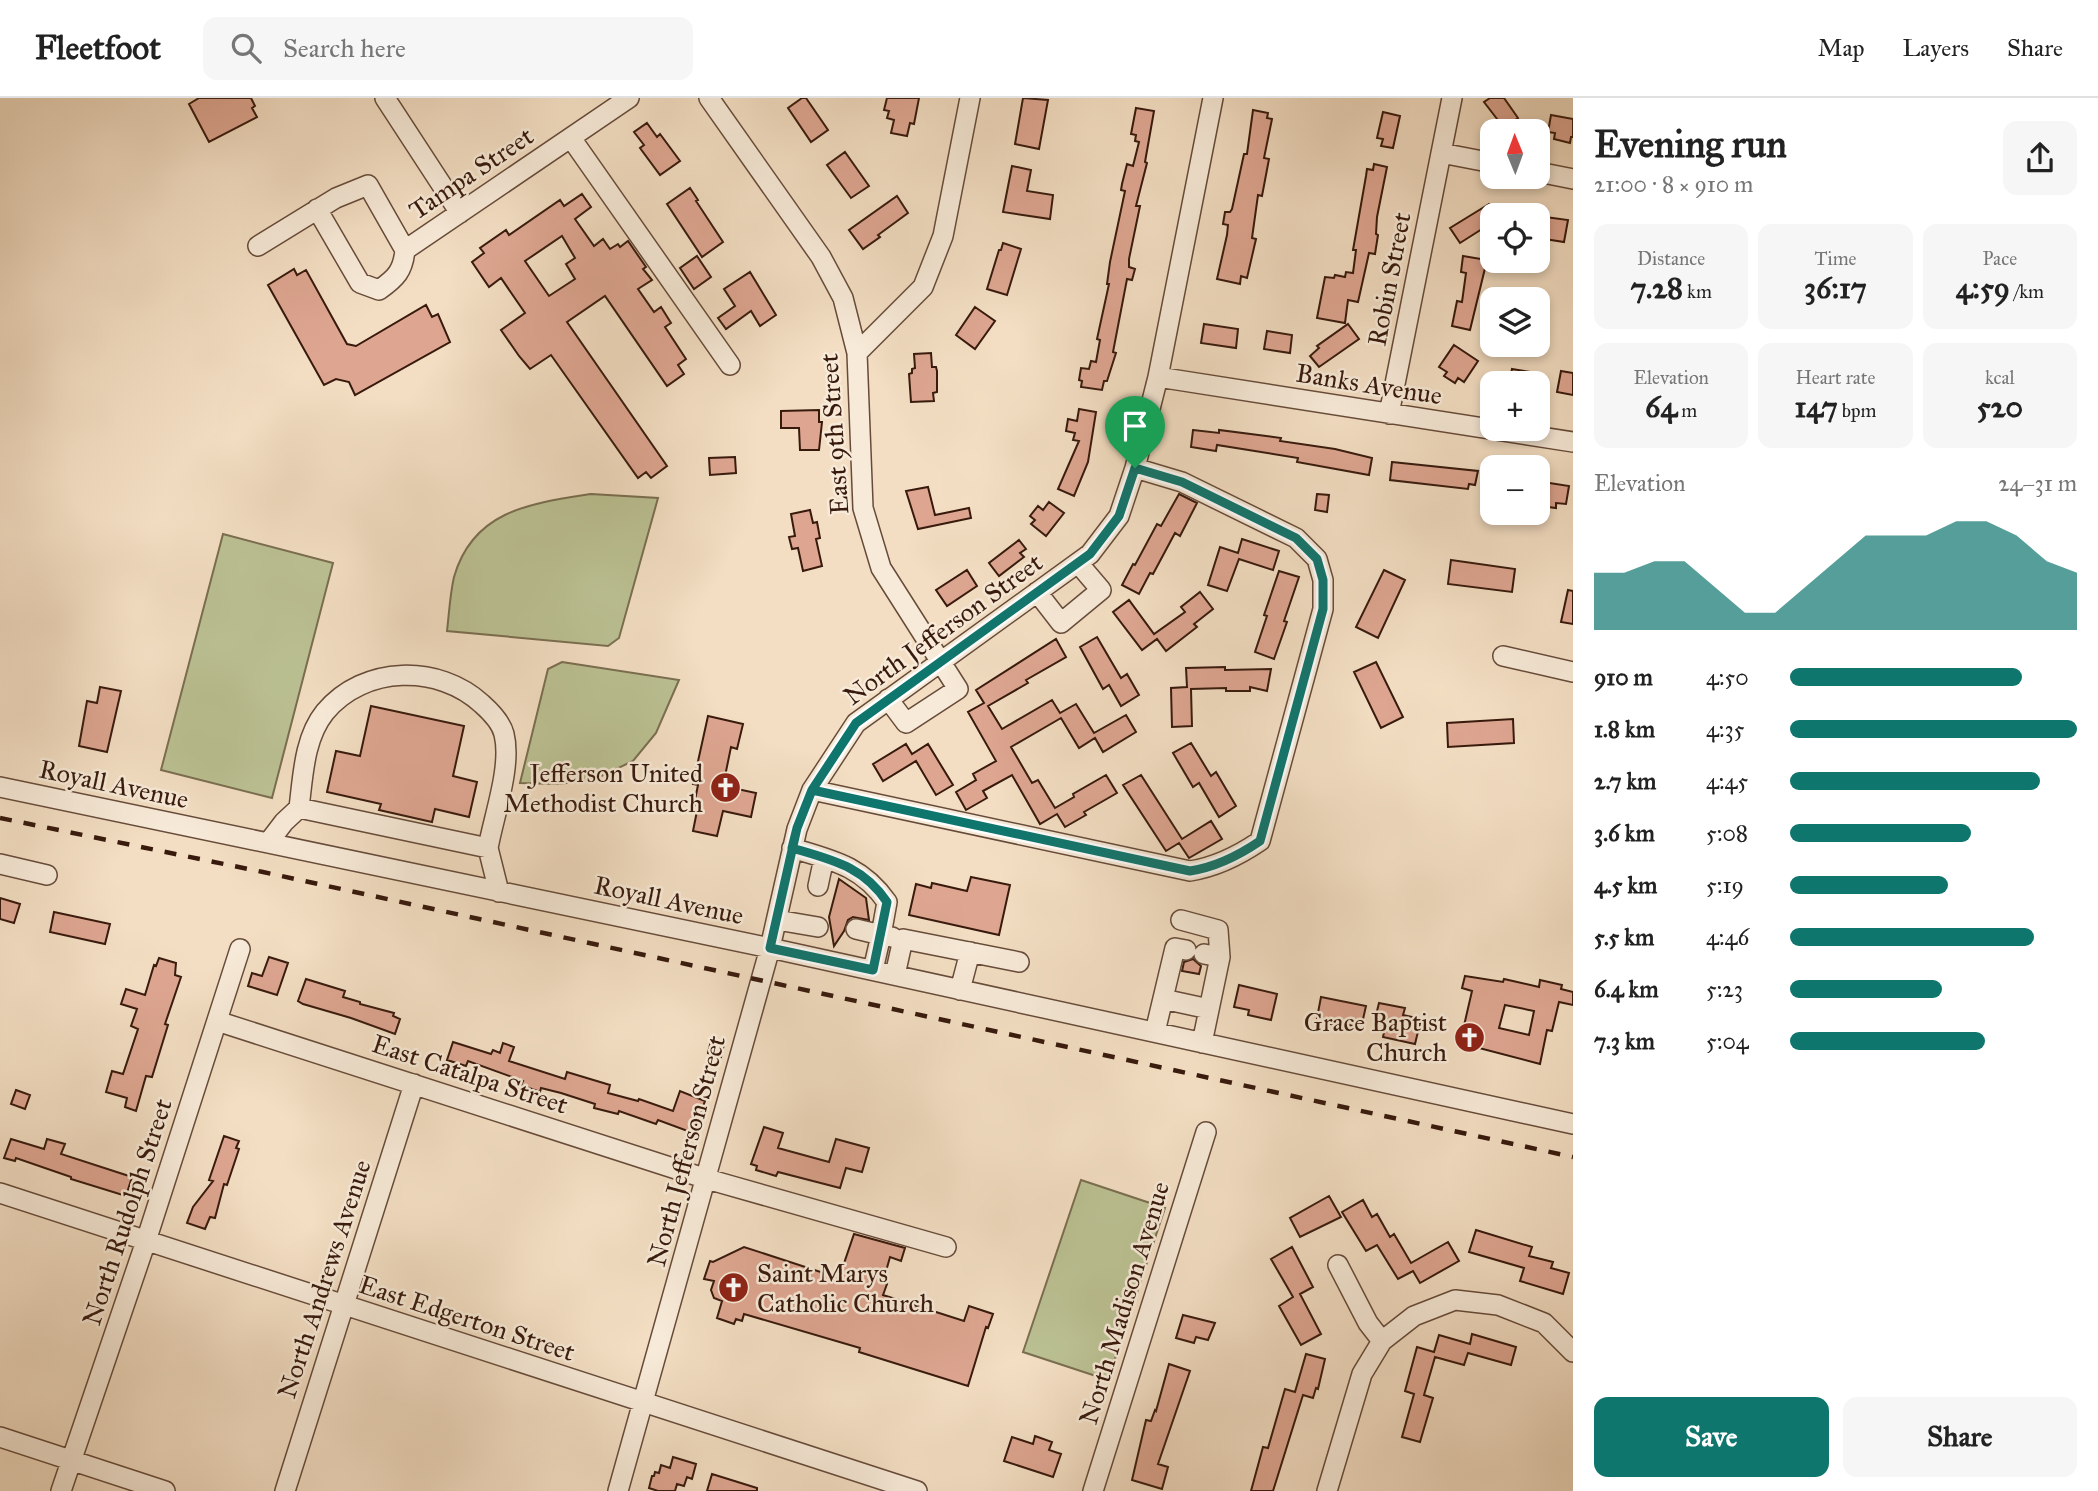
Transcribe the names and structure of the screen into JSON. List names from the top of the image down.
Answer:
{
  "streets": {
    "street": [
      "Tampa Street",
      "Robin Street",
      "Banks Avenue",
      "East 9th Street",
      "North Jefferson Street",
      "Royall Avenue",
      "East Catalpa Street",
      "North Rudolph Street",
      "North Andrews Avenue",
      "North Madison Avenue",
      "East Edgerton Street"
    ]
  },
  "crossings": [
    ["Robin Street", "Banks Avenue"],
    ["Banks Avenue", "North Jefferson Street"],
    ["East 9th Street", "North Jefferson Street"],
    ["North Jefferson Street", "Royall Avenue"],
    ["North Jefferson Street", "East Catalpa Street"],
    ["North Jefferson Street", "East Edgerton Street"],
    ["East Catalpa Street", "North Rudolph Street"],
    ["East Catalpa Street", "North Andrews Avenue"],
    ["North Rudolph Street", "East Edgerton Street"],
    ["North Andrews Avenue", "East Edgerton Street"]
  ],
  "places": {
    "church": ["Jefferson United Methodist Church", "Grace Baptist Church", "Saint Marys Catholic Church"]
  },
  "north": "top",
  "page": {
    "header": "Fleetfoot",
    "search": "Search here",
    "nav": ["Map", "Layers", "Share"],
    "heading": ["Evening run", "21:00 · 8 × 910 m"],
    "map_buttons": ["+", "−"],
    "stats": [
      ["Distance", "7.28 km"],
      ["Time", "36:17"],
      ["Pace", "4:59 /km"],
      ["Elevation", "64 m"],
      ["Heart rate", "147 bpm"],
      ["kcal", "520"]
    ],
    "chart": ["Elevation", "24–31 m"],
    "list": [
      {
        "name": "910 m",
        "note": "4:50"
      },
      {
        "name": "1.8 km",
        "note": "4:35"
      },
      {
        "name": "2.7 km",
        "note": "4:45"
      },
      {
        "name": "3.6 km",
        "note": "5:08"
      },
      {
        "name": "4.5 km",
        "note": "5:19"
      },
      {
        "name": "5.5 km",
        "note": "4:46"
      },
      {
        "name": "6.4 km",
        "note": "5:23"
      },
      {
        "name": "7.3 km",
        "note": "5:04"
      }
    ],
    "buttons": ["Save", "Share"]
  }
}
